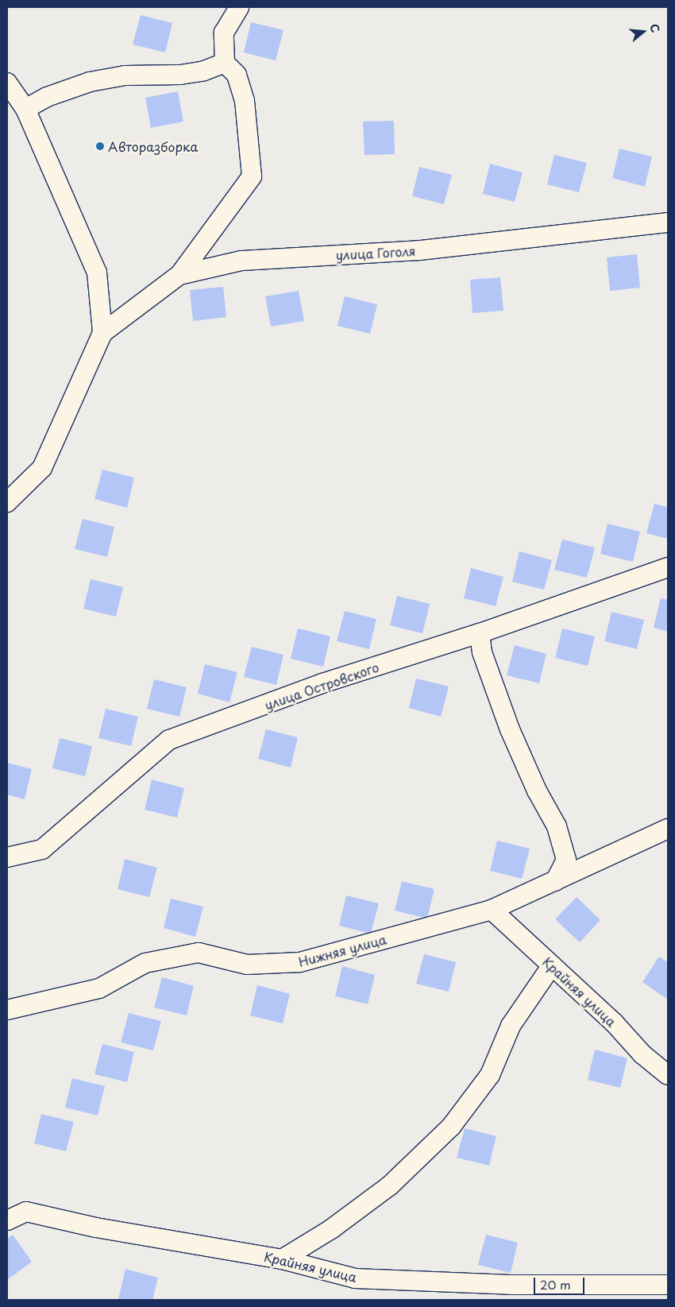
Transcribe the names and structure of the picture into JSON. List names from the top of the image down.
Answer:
{
  "streets": {
    "street": [
      "улица Гоголя",
      "улица Островского",
      "Нижняя улица",
      "Крайняя улица"
    ]
  },
  "crossings": [
    ["Нижняя улица", "Крайняя улица"]
  ],
  "places": ["Авторазборка"],
  "scale_bar": "20 m",
  "north": "right"
}
